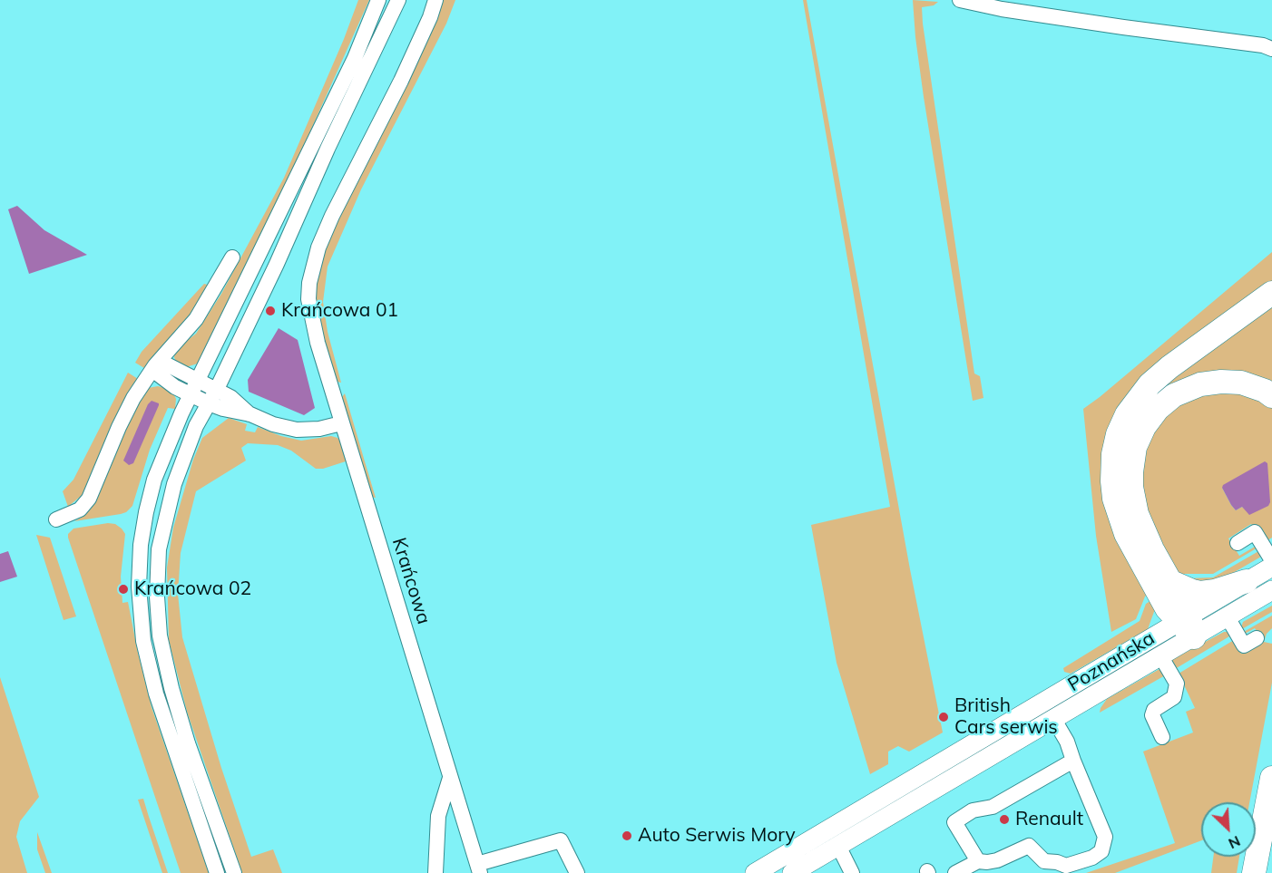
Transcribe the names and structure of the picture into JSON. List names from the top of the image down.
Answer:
{
  "streets": {
    "main road": ["Poznańska"],
    "street": ["Krańcowa"]
  },
  "places": [
    "Krańcowa 01",
    "Krańcowa 02",
    "British Cars serwis",
    "Renault",
    "Auto Serwis Mory"
  ],
  "north": "bottom right"
}
